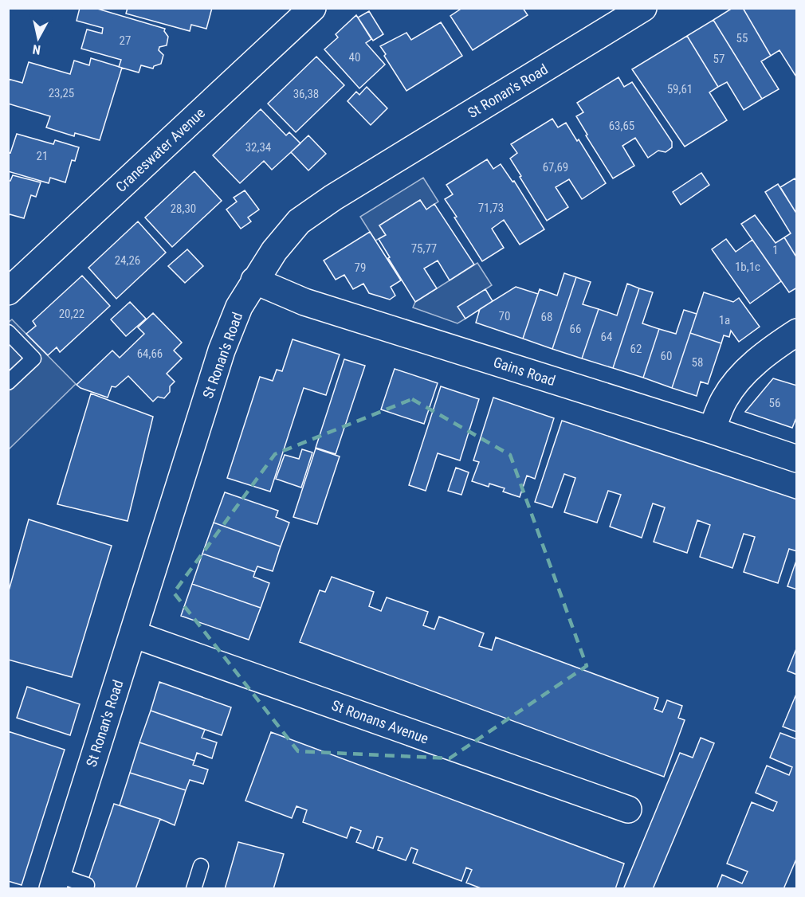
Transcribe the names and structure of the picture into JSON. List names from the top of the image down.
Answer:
{
  "streets": {
    "street": [
      "St Ronan's Road",
      "Craneswater Avenue",
      "Gains Road",
      "St Ronans Avenue"
    ]
  },
  "crossings": [
    ["St Ronan's Road", "Gains Road"],
    ["St Ronan's Road", "St Ronans Avenue"]
  ],
  "house_numbers": [
    "55",
    "27",
    "40",
    "57",
    "59,61",
    "23,25",
    "36,38",
    "63,65",
    "32,34",
    "21",
    "67,69",
    "71,73",
    "28,30",
    "75,77",
    "1",
    "24,26",
    "1b,1c",
    "79",
    "20,22",
    "70",
    "68",
    "1a",
    "66",
    "64",
    "62",
    "64,66",
    "60",
    "58",
    "56"
  ],
  "north": "bottom"
}
